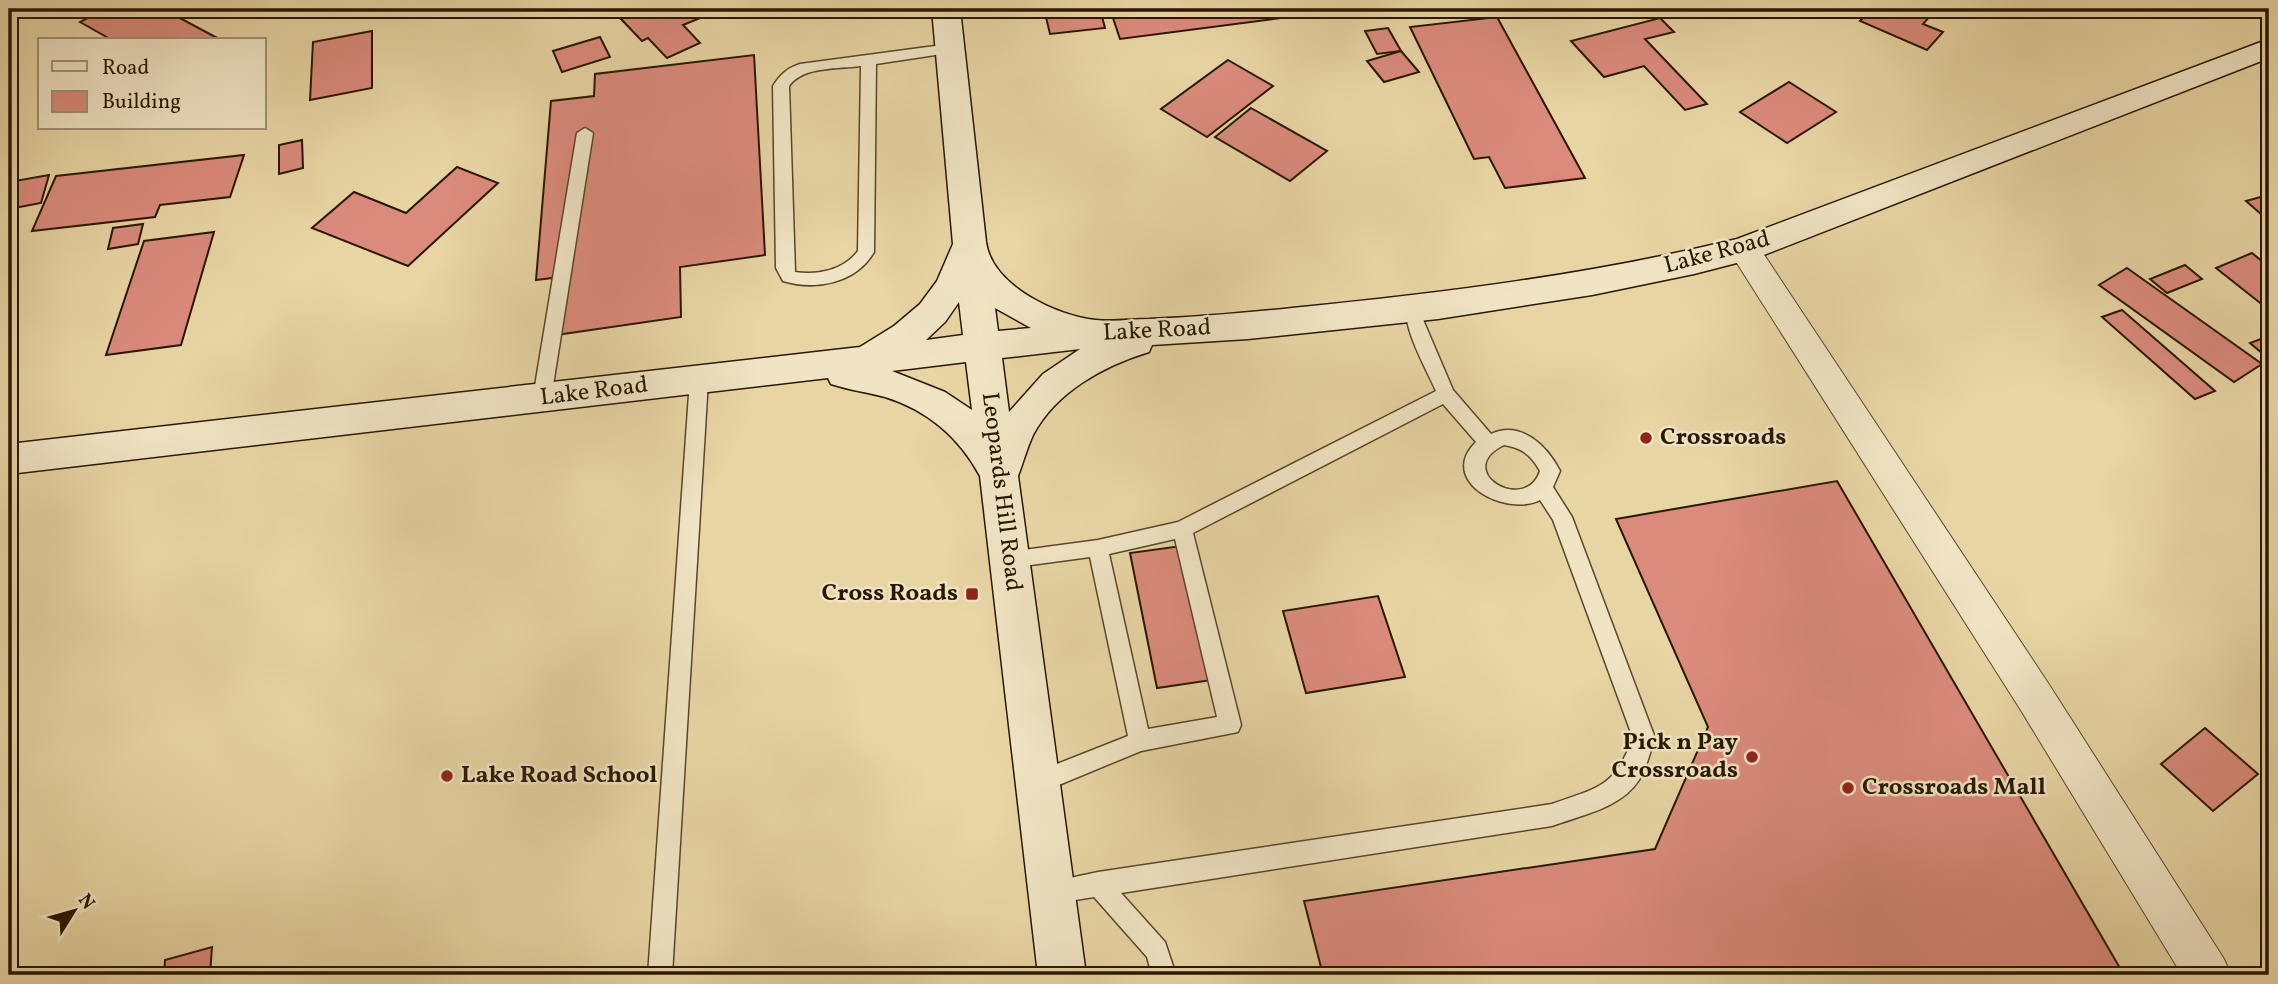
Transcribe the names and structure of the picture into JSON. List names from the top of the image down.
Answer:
{
  "streets": {
    "main road": ["Lake Road", "Leopards Hill Road"]
  },
  "crossings": [
    ["Lake Road", "Leopards Hill Road"]
  ],
  "places": {
    "other": [
      "Crossroads",
      "Pick n Pay Crossroads",
      "Lake Road School",
      "Crossroads Mall"
    ],
    "transit": ["Cross Roads"]
  },
  "legend": ["Road", "Building"],
  "north": "top right"
}
